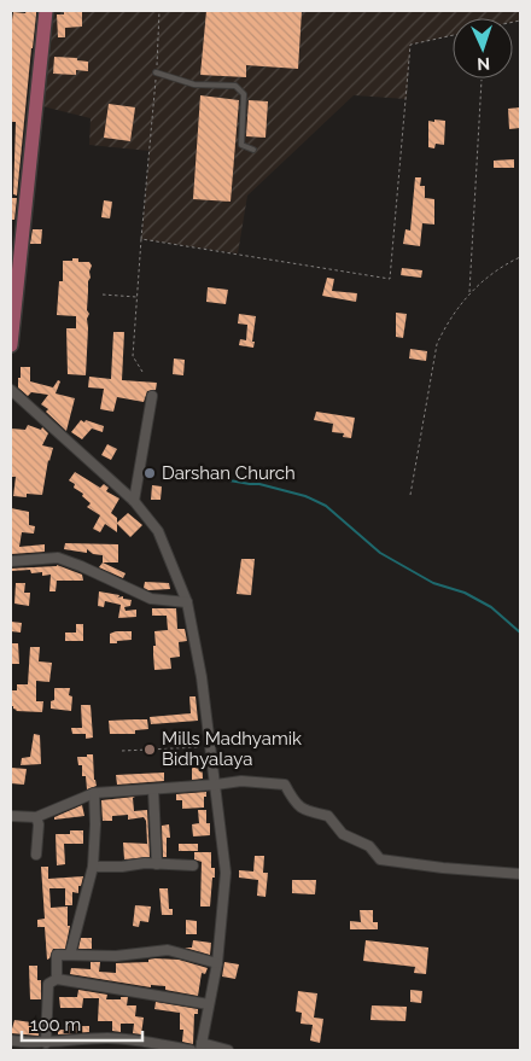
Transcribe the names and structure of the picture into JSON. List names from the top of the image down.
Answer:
{
  "places": ["Darshan Church", "Mills Madhyamik Bidhyalaya"],
  "scale_bar": "100 m",
  "north": "bottom"
}
